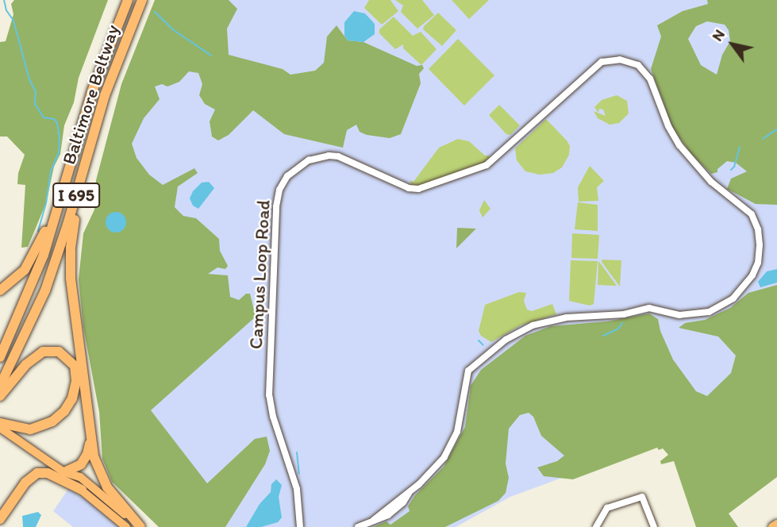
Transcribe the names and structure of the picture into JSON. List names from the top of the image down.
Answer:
{
  "streets": {
    "highway": ["Baltimore Beltway", "I 695"],
    "street": ["Campus Loop Road"]
  },
  "north": "top left"
}
